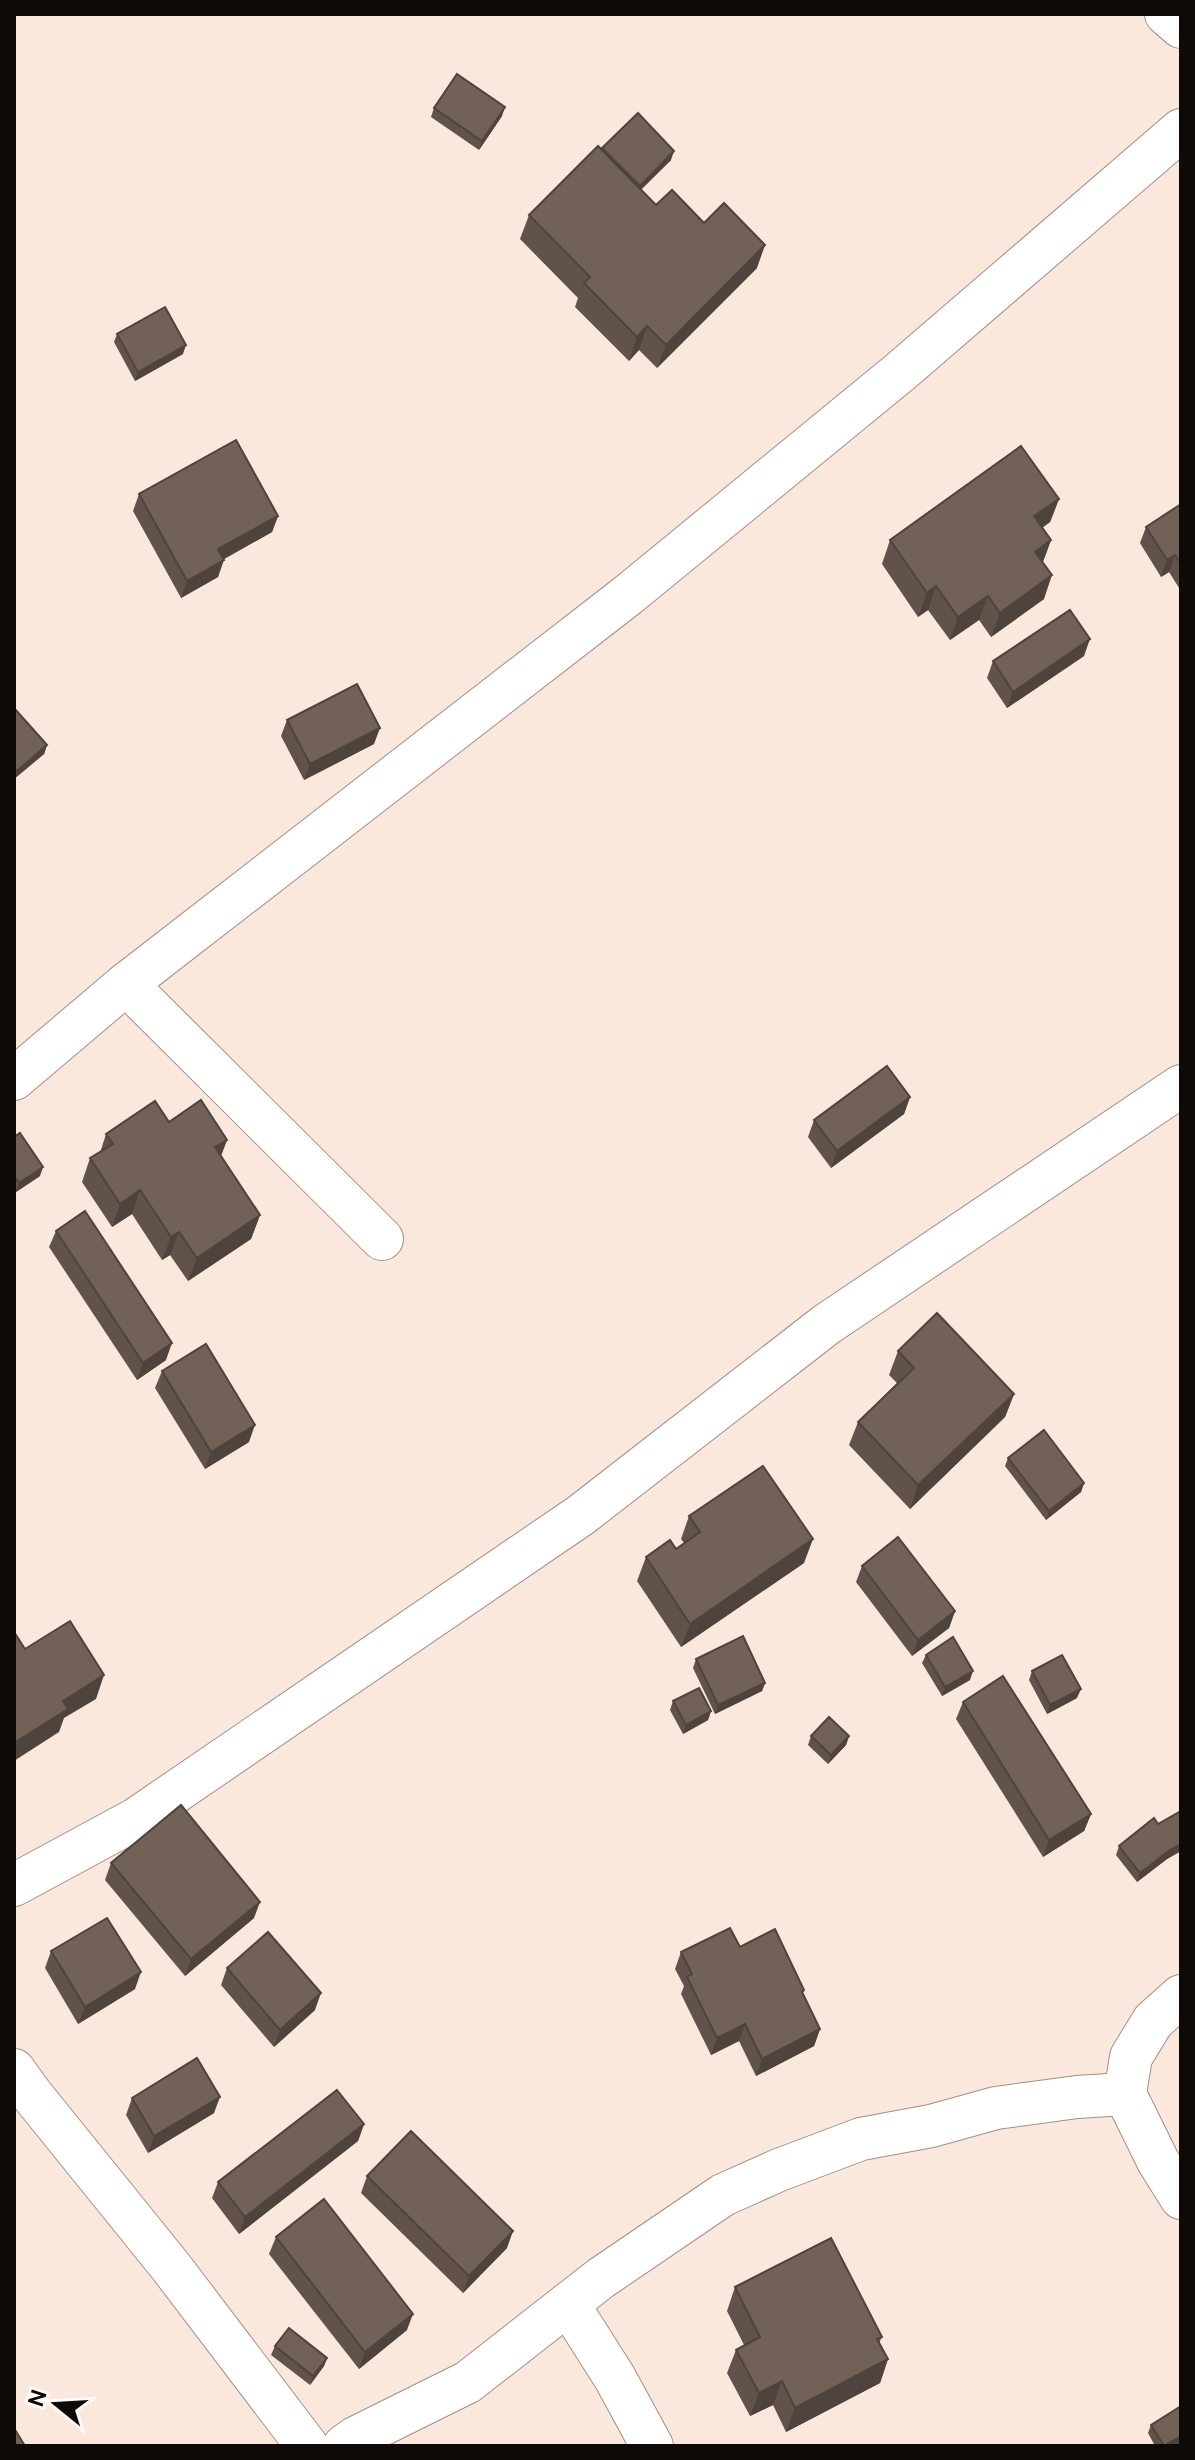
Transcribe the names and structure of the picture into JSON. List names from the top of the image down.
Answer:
{
  "north": "left"
}
